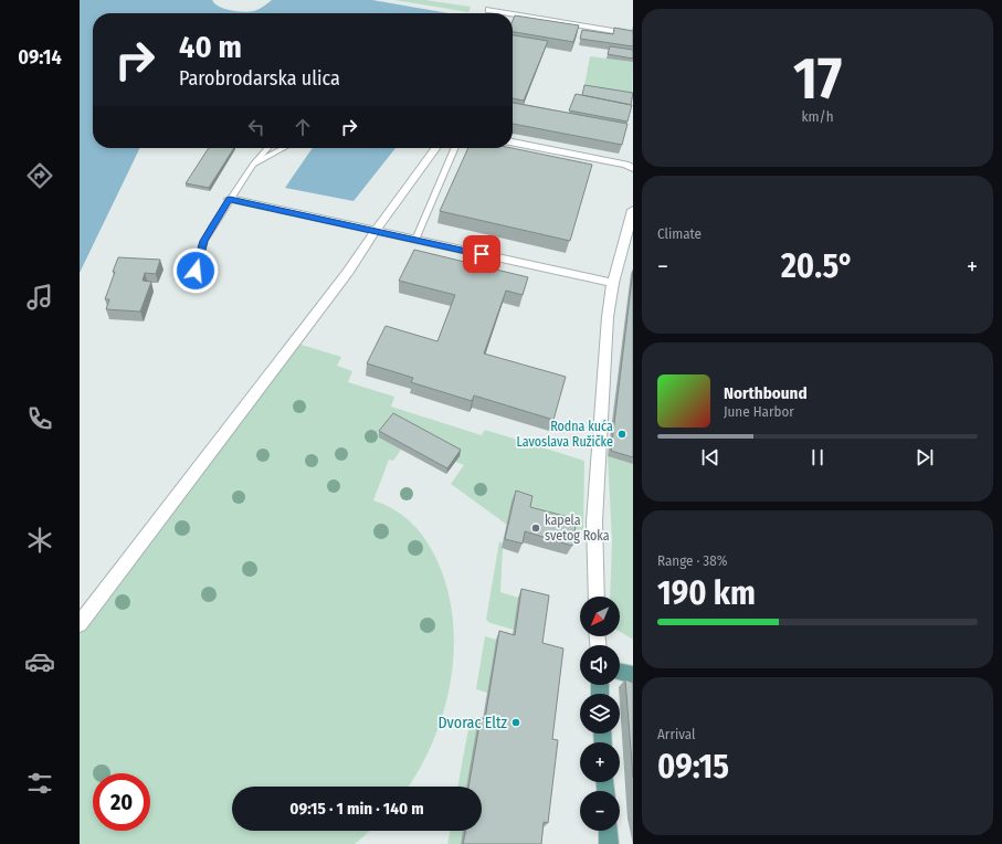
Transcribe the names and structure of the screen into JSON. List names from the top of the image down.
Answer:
{
  "places": ["Rodna kuća Lavoslava Ružičke", "kapela svetog Roka", "Dvorac Eltz"],
  "north": "bottom left",
  "page": {
    "tabs": "09:14",
    "tile": [
      ["17", "km/h"],
      "Climate",
      ["Range · 38%", "190 km"],
      ["Arrival", "09:15"]
    ],
    "turn": ["40 m", "Parobrodarska ulica"],
    "heat": ["−", "20.5°", "+"],
    "song": ["Northbound", "June Harbor"],
    "map_buttons": ["+", "−"],
    "limit": "20",
    "trip": "09:15 · 1 min · 140 m"
  }
}
